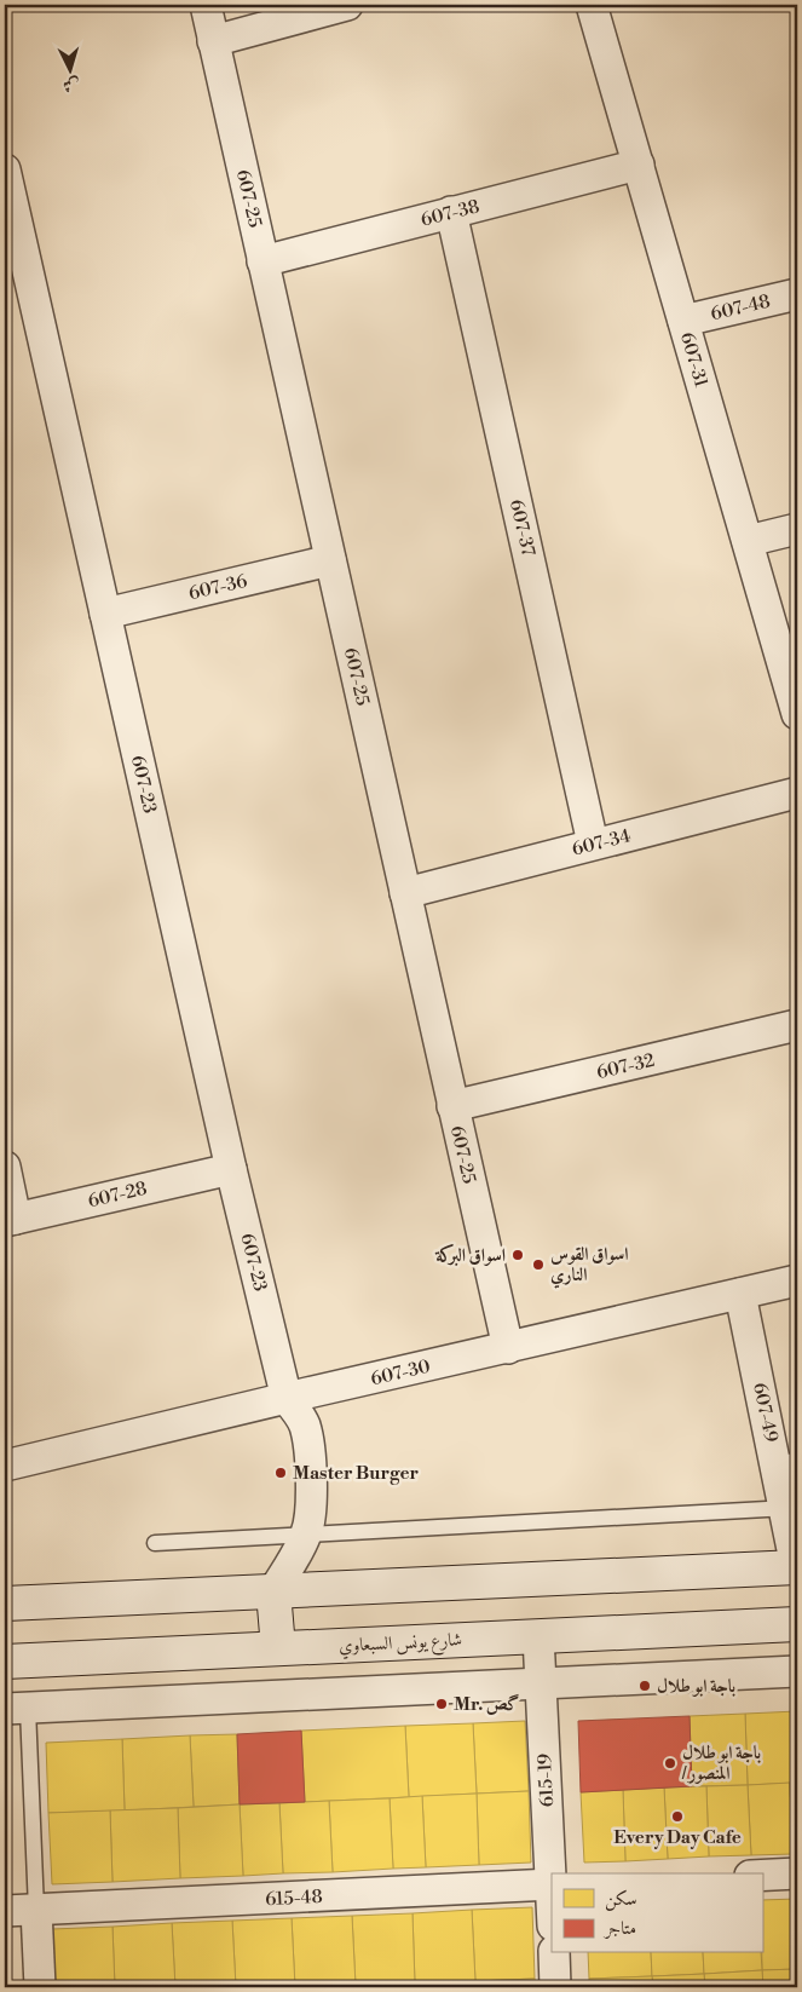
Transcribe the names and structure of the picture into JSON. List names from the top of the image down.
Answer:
{
  "streets": {
    "main road": ["شارع يونس السبعاوي"],
    "street": [
      "607-25",
      "607-38",
      "607-48",
      "607-31",
      "607-37",
      "607-36",
      "607-23",
      "607-34",
      "607-32",
      "607-28",
      "607-30",
      "607-49",
      "615-19",
      "615-48"
    ]
  },
  "crossings": [
    ["607-25", "607-38"],
    ["607-25", "607-36"],
    ["607-25", "607-34"],
    ["607-25", "607-32"],
    ["607-25", "607-30"],
    ["607-38", "607-31"],
    ["607-38", "607-37"],
    ["607-48", "607-31"],
    ["607-37", "607-34"],
    ["607-36", "607-23"],
    ["607-23", "607-28"],
    ["607-23", "607-30"],
    ["607-30", "607-49"],
    ["شارع يونس السبعاوي", "615-19"],
    ["615-19", "615-48"]
  ],
  "places": [
    "اسواق البركة",
    "اسواق القوس الناري",
    "Master Burger",
    "باجة ابو طلال",
    "Mr. گص",
    "باجة ابو طلال / المنصور",
    "Every Day Cafe"
  ],
  "legend": ["سكن", "متاجر"],
  "north": "bottom"
}
